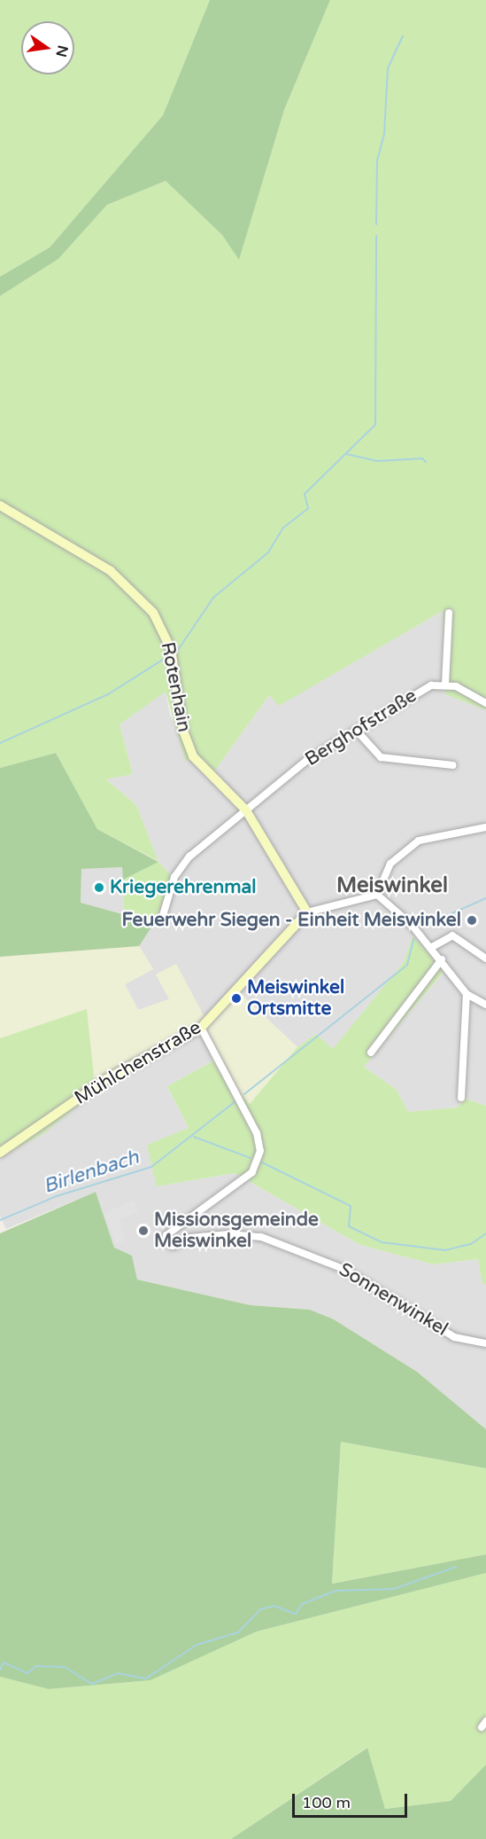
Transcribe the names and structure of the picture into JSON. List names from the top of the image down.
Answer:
{
  "streets": {
    "street": [
      "Rotenhain",
      "Berghofstraße",
      "Mühlchenstraße",
      "Sonnenwinkel"
    ]
  },
  "crossings": [
    ["Rotenhain", "Berghofstraße"],
    ["Rotenhain", "Mühlchenstraße"],
    ["Mühlchenstraße", "Sonnenwinkel"]
  ],
  "districts": ["Meiswinkel"],
  "water": ["Birlenbach"],
  "places": [
    "Kriegerehrenmal",
    "Feuerwehr Siegen - Einheit Meiswinkel",
    "Meiswinkel Ortsmitte",
    "Missionsgemeinde Meiswinkel"
  ],
  "scale_bar": "100 m",
  "north": "right"
}
